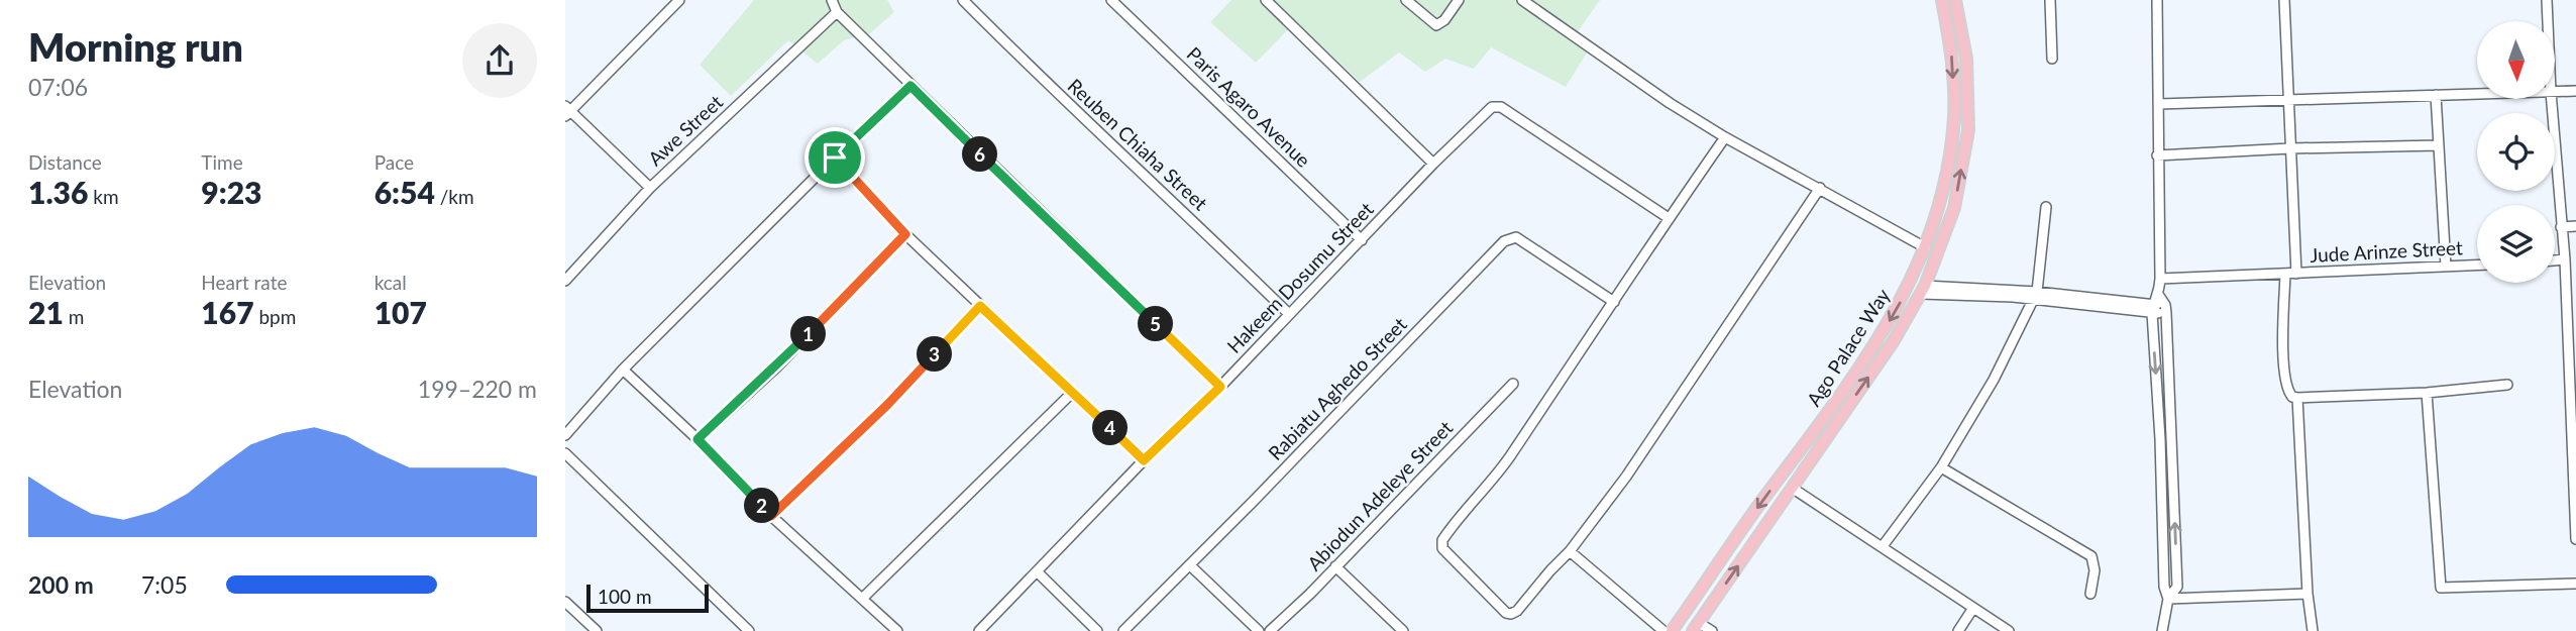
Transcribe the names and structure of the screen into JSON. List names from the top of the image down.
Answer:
{
  "streets": {
    "main road": ["Ago Palace Way"],
    "street": [
      "Paris Agaro Avenue",
      "Awe Street",
      "Reuben Chiaha Street",
      "Jude Arinze Street",
      "Hakeem Dosumu Street",
      "Rabiatu Aghedo Street",
      "Abiodun Adeleye Street"
    ]
  },
  "crossings": [
    ["Paris Agaro Avenue", "Hakeem Dosumu Street"],
    ["Reuben Chiaha Street", "Hakeem Dosumu Street"]
  ],
  "scale_bar": "100 m",
  "north": "bottom",
  "page": {
    "heading": ["Morning run", "07:06"],
    "stats": [
      ["Distance", "1.36 km"],
      ["Time", "9:23"],
      ["Pace", "6:54 /km"],
      ["Elevation", "21 m"],
      ["Heart rate", "167 bpm"],
      ["kcal", "107"]
    ],
    "pins": [
      "6",
      "5",
      "1",
      "3",
      "4",
      "2"
    ],
    "chart": ["Elevation", "199–220 m"],
    "list": [
      {
        "name": "200 m",
        "note": "7:05"
      }
    ],
    "scale": "100 m"
  }
}
